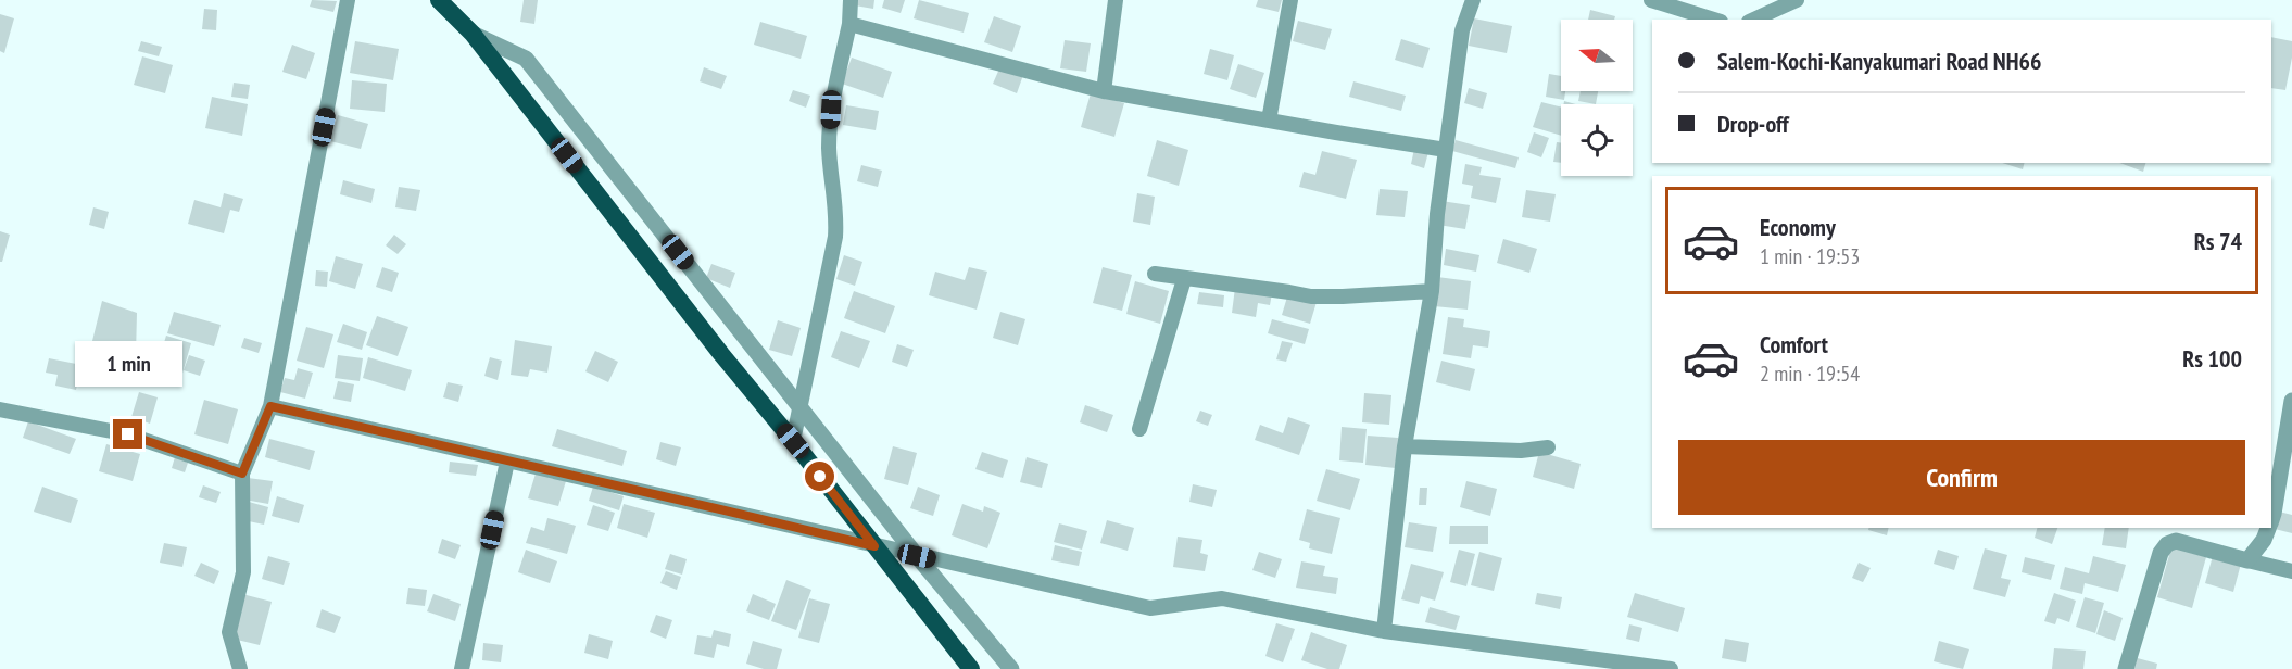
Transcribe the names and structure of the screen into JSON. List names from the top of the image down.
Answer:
{
  "north": "left",
  "page": {
    "banner": ["Salem-Kochi-Kanyakumari Road NH66", "Drop-off"],
    "list": [
      {
        "name": "Economy",
        "note": "1 min · 19:53",
        "value": "Rs 74"
      },
      {
        "name": "Comfort",
        "note": "2 min · 19:54",
        "value": "Rs 100"
      }
    ],
    "bubble": "1 min",
    "buttons": "Confirm"
  }
}
